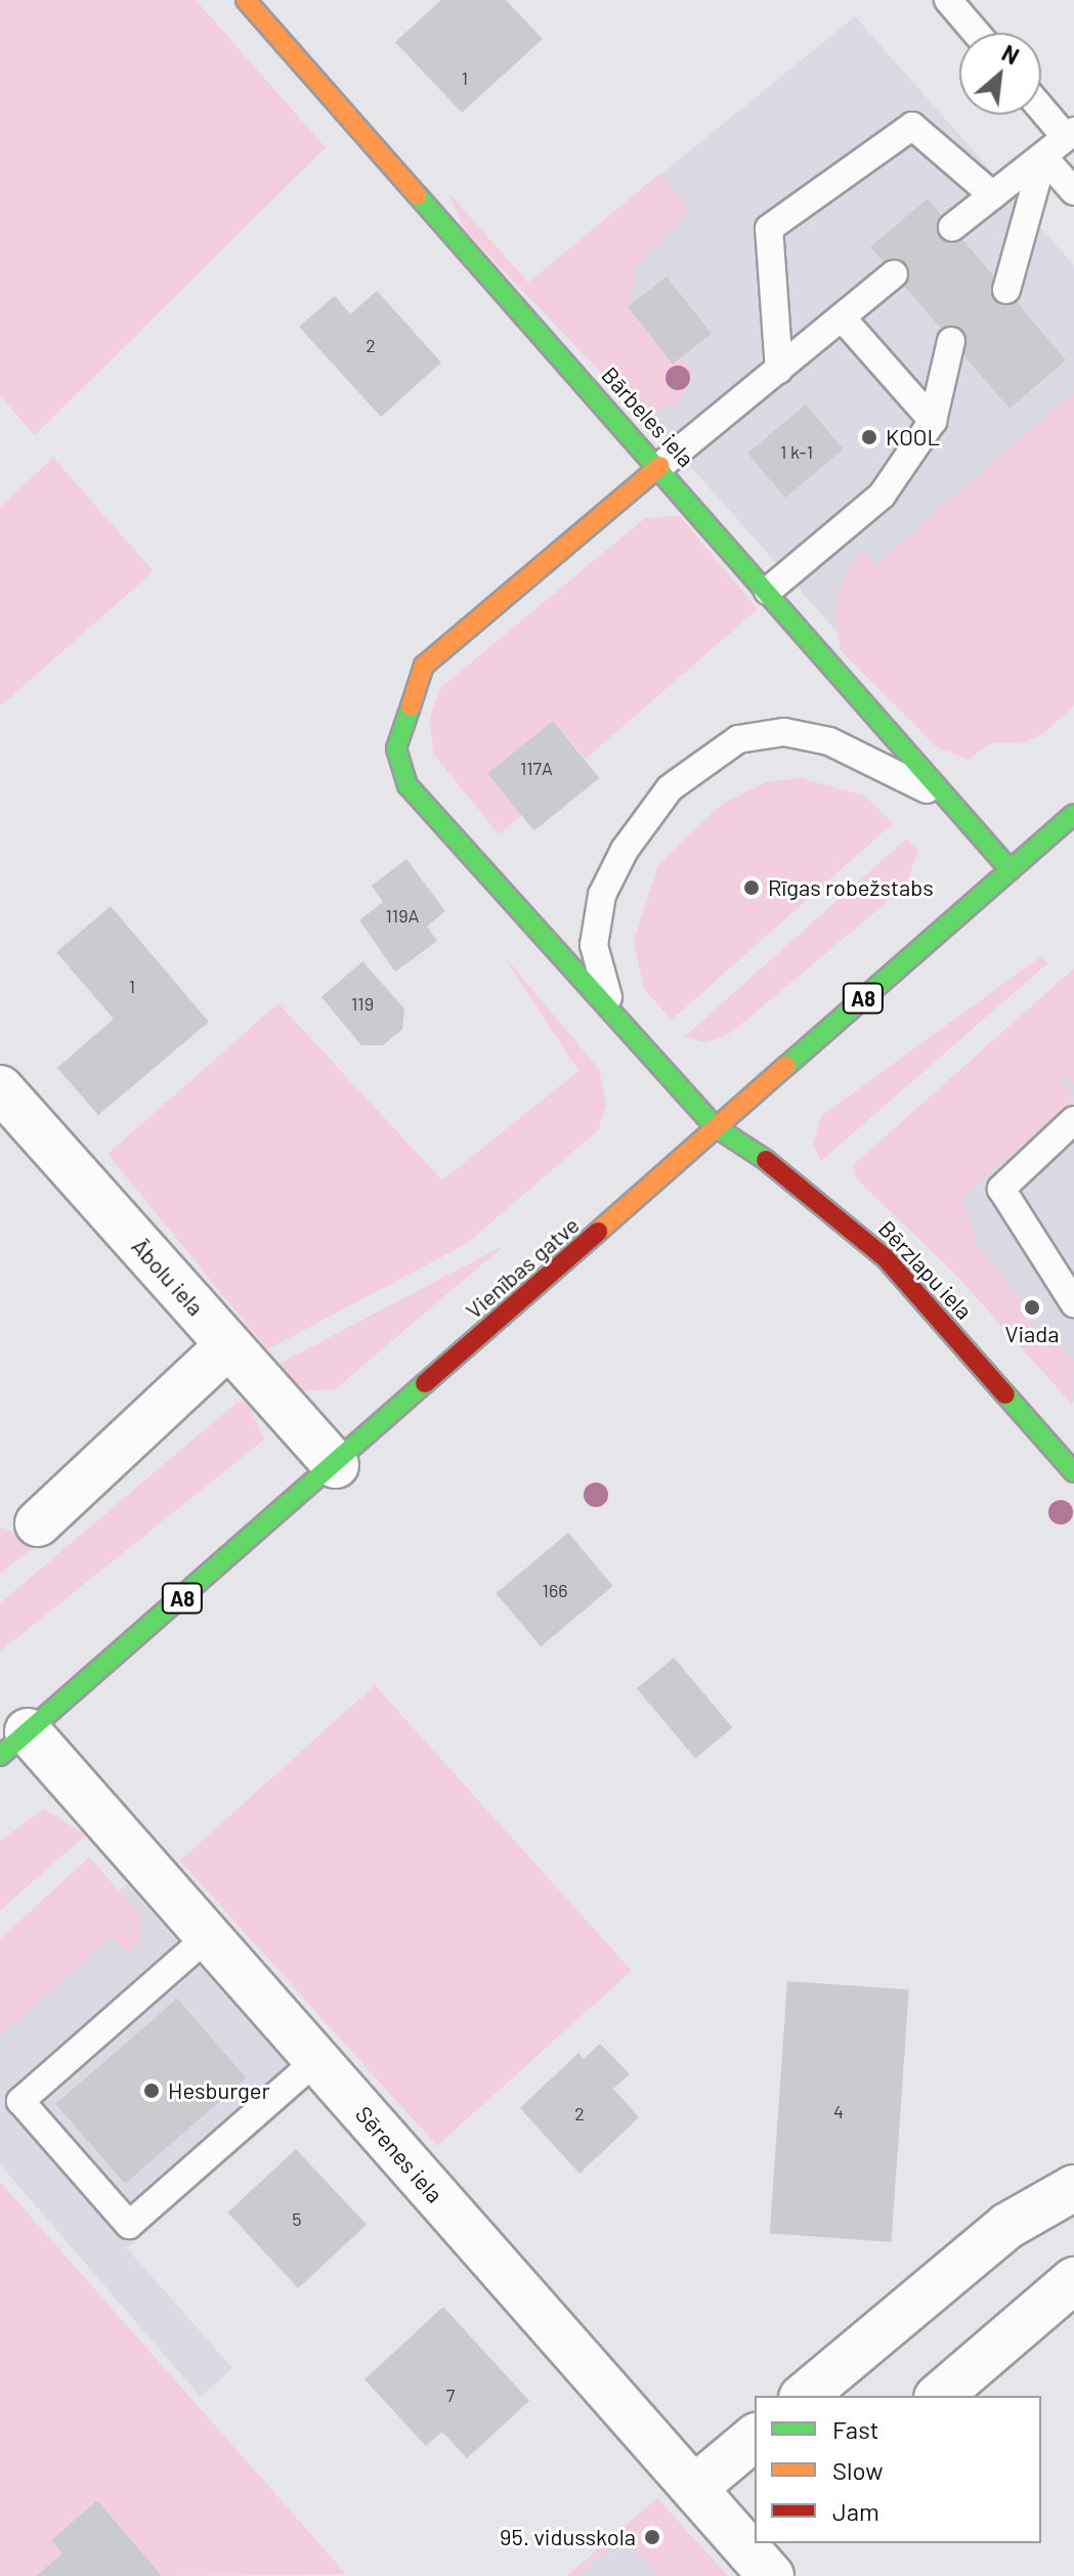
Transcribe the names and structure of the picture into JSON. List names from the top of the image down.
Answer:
{
  "streets": {
    "main road": [
      "Bārbeles iela",
      "A8",
      "Vienības gatve",
      "Bērzlapu iela"
    ],
    "street": ["Ābolu iela", "Sērenes iela"]
  },
  "crossings": [
    ["Bārbeles iela", "Vienības gatve"],
    ["Bārbeles iela", "Bērzlapu iela"],
    ["Vienības gatve", "Bērzlapu iela"],
    ["Vienības gatve", "Ābolu iela"],
    ["Vienības gatve", "Sērenes iela"]
  ],
  "places": [
    "KOOL",
    "Rīgas robežstabs",
    "Viada",
    "Hesburger",
    "95. vidusskola"
  ],
  "house_numbers": [
    "1",
    "2",
    "1 k-1",
    "117A",
    "119A",
    "1",
    "119",
    "166",
    "4",
    "2",
    "5",
    "7"
  ],
  "legend": ["Fast", "Slow", "Jam"],
  "north": "top right"
}
